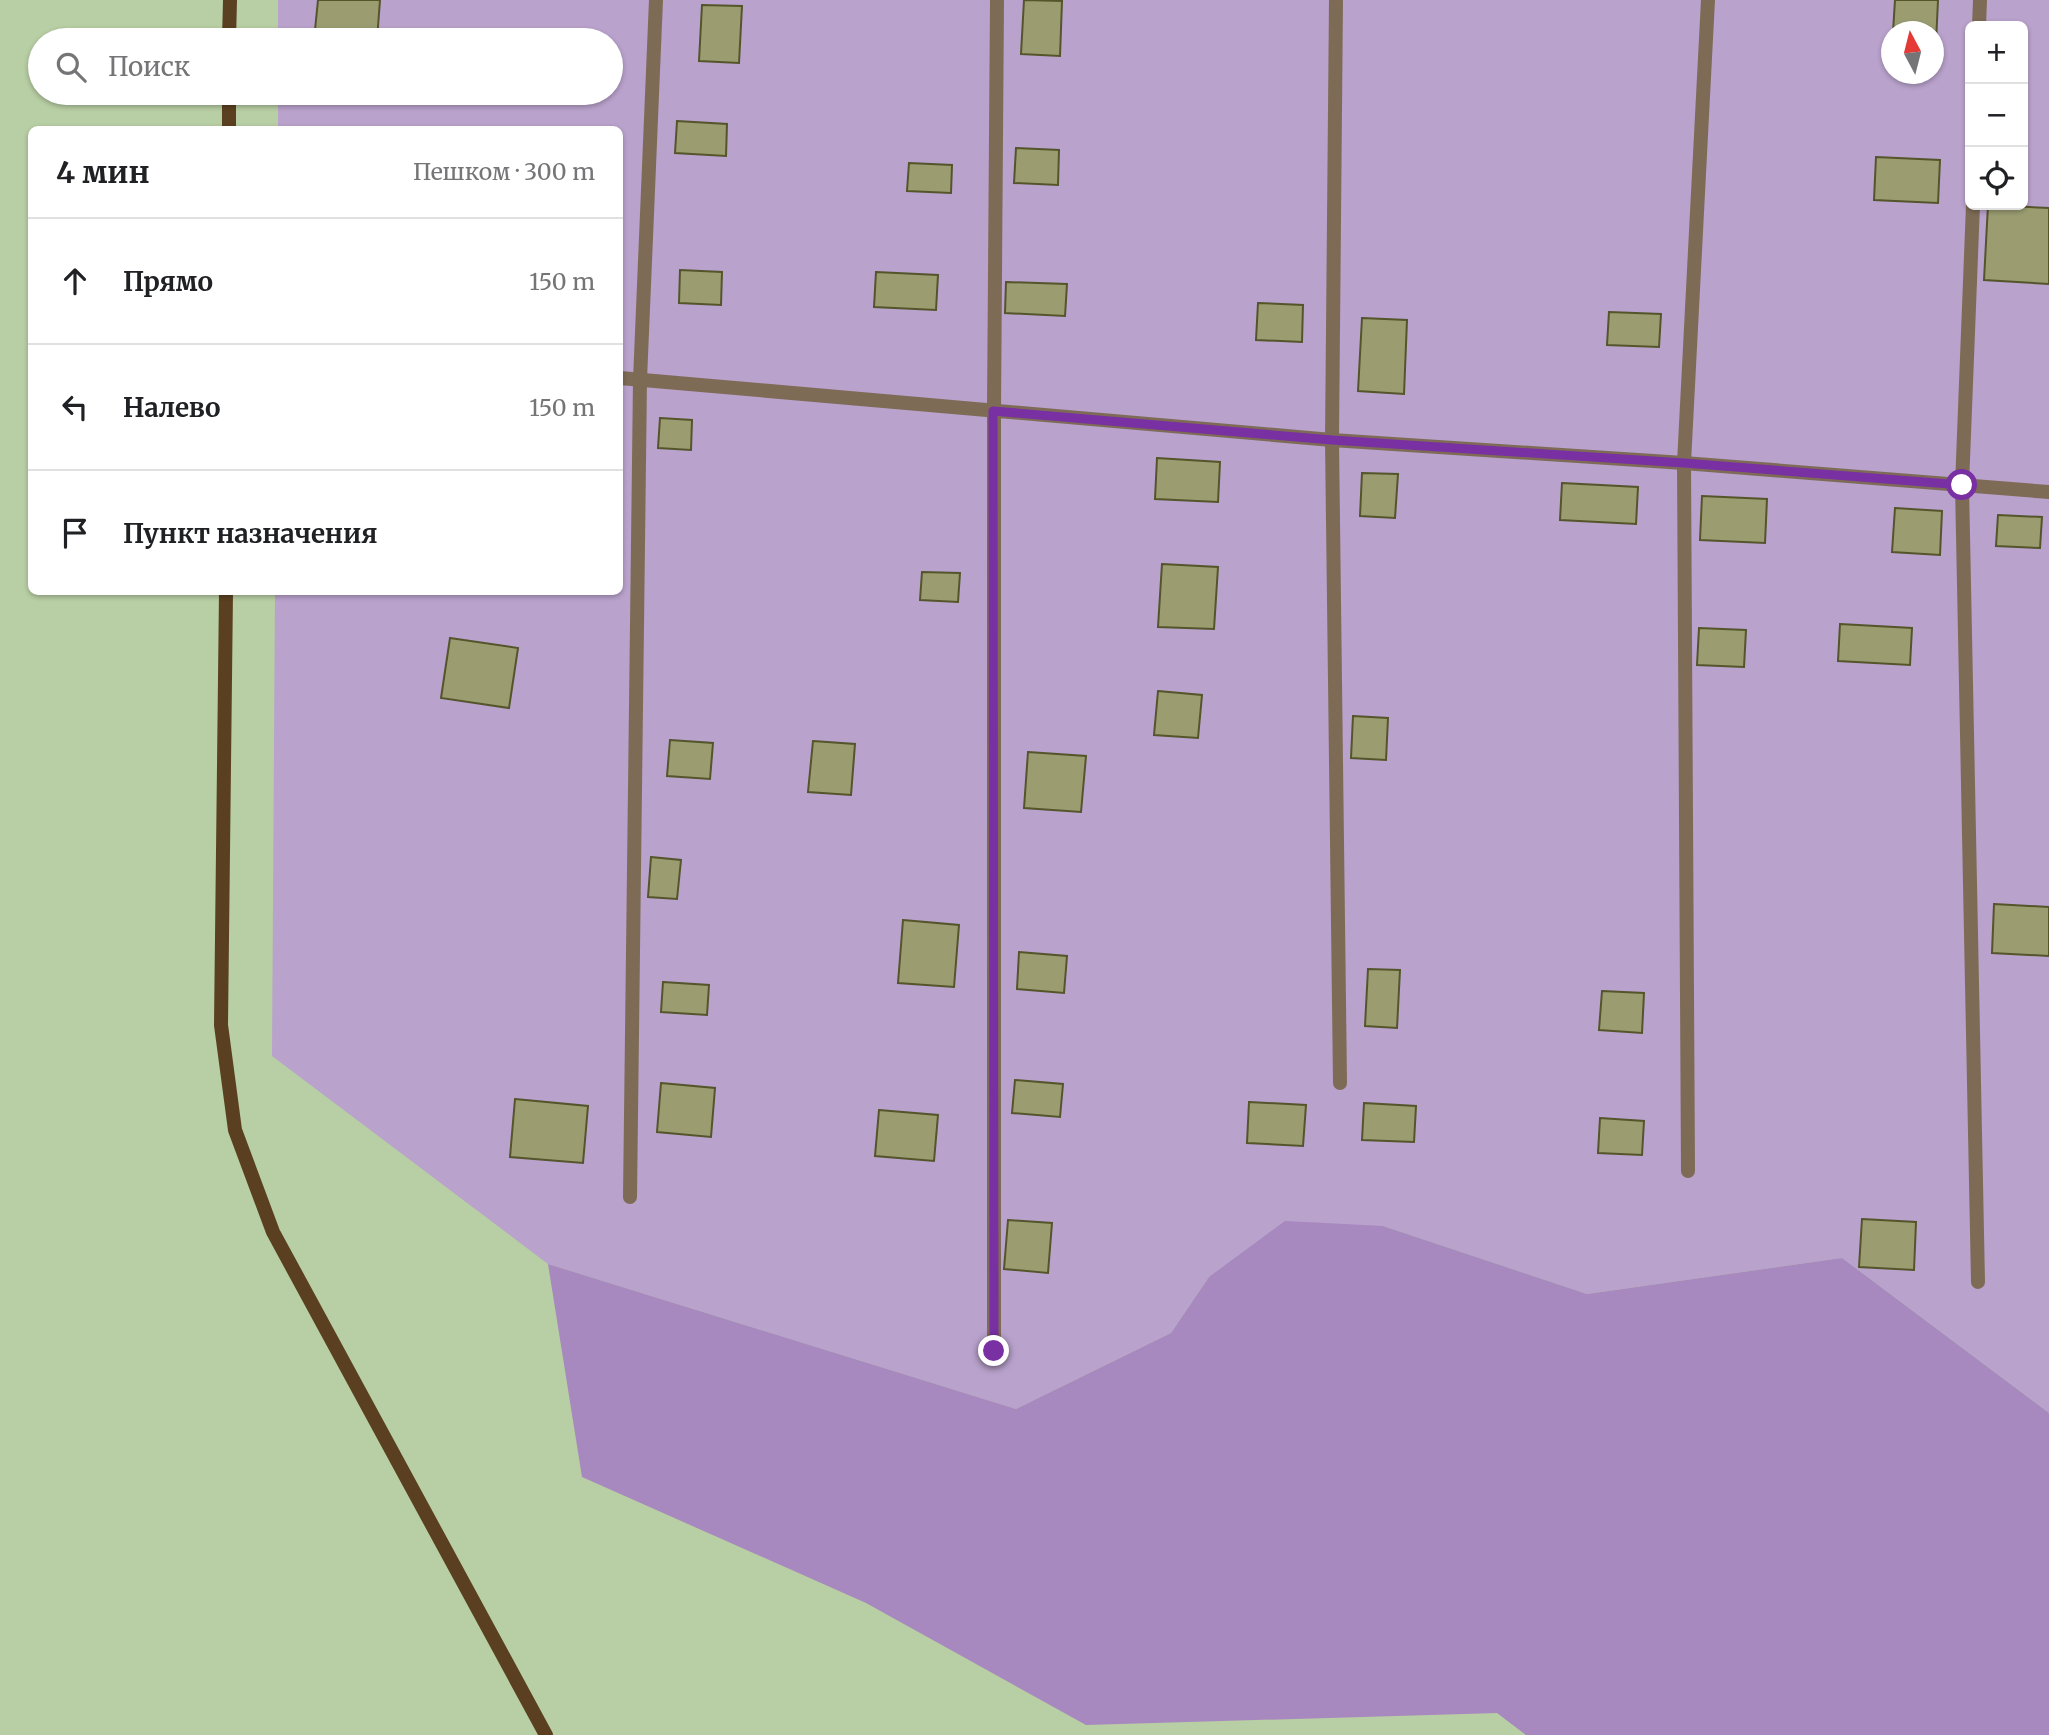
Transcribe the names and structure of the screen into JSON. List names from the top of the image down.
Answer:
{
  "north": "top",
  "page": {
    "map_buttons": ["+", "−"],
    "search": "Поиск",
    "heading": ["4 мин", "Пешком · 300 m"],
    "list": [
      ["Прямо", "150 m"],
      ["Налево", "150 m"],
      "Пункт назначения"
    ]
  }
}
